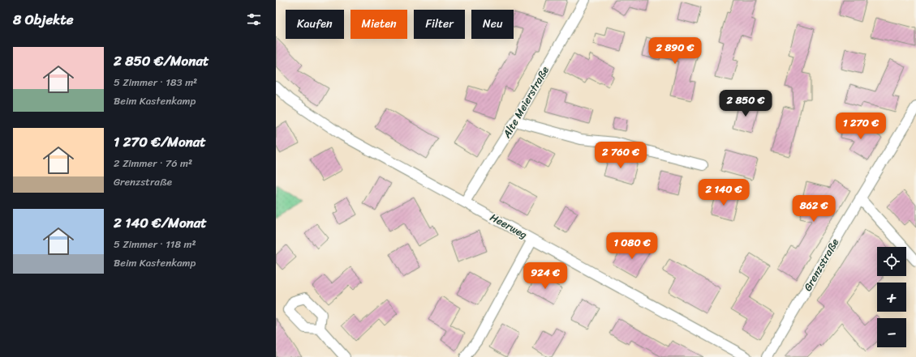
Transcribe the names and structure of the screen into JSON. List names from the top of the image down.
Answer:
{
  "streets": {
    "street": ["Alte Meierstraße", "Heerweg", "Grenzstraße"]
  },
  "crossings": [
    ["Alte Meierstraße", "Heerweg"]
  ],
  "page": {
    "heading": "8 Objekte",
    "chip": [
      "Kaufen",
      "Mieten",
      "Filter",
      "Neu"
    ],
    "price": [
      "2 890 €",
      "2 850 €",
      "1 270 €",
      "2 760 €",
      "2 140 €",
      "862 €",
      "1 080 €",
      "924 €"
    ],
    "list": [
      {
        "name": "2 850 €/Monat",
        "note": "5 Zimmer · 183 m² · Beim Kastenkamp"
      },
      {
        "name": "1 270 €/Monat",
        "note": "2 Zimmer · 76 m² · Grenzstraße"
      },
      {
        "name": "2 140 €/Monat",
        "note": "5 Zimmer · 118 m² · Beim Kastenkamp"
      }
    ],
    "map_buttons": ["+", "−"]
  }
}
